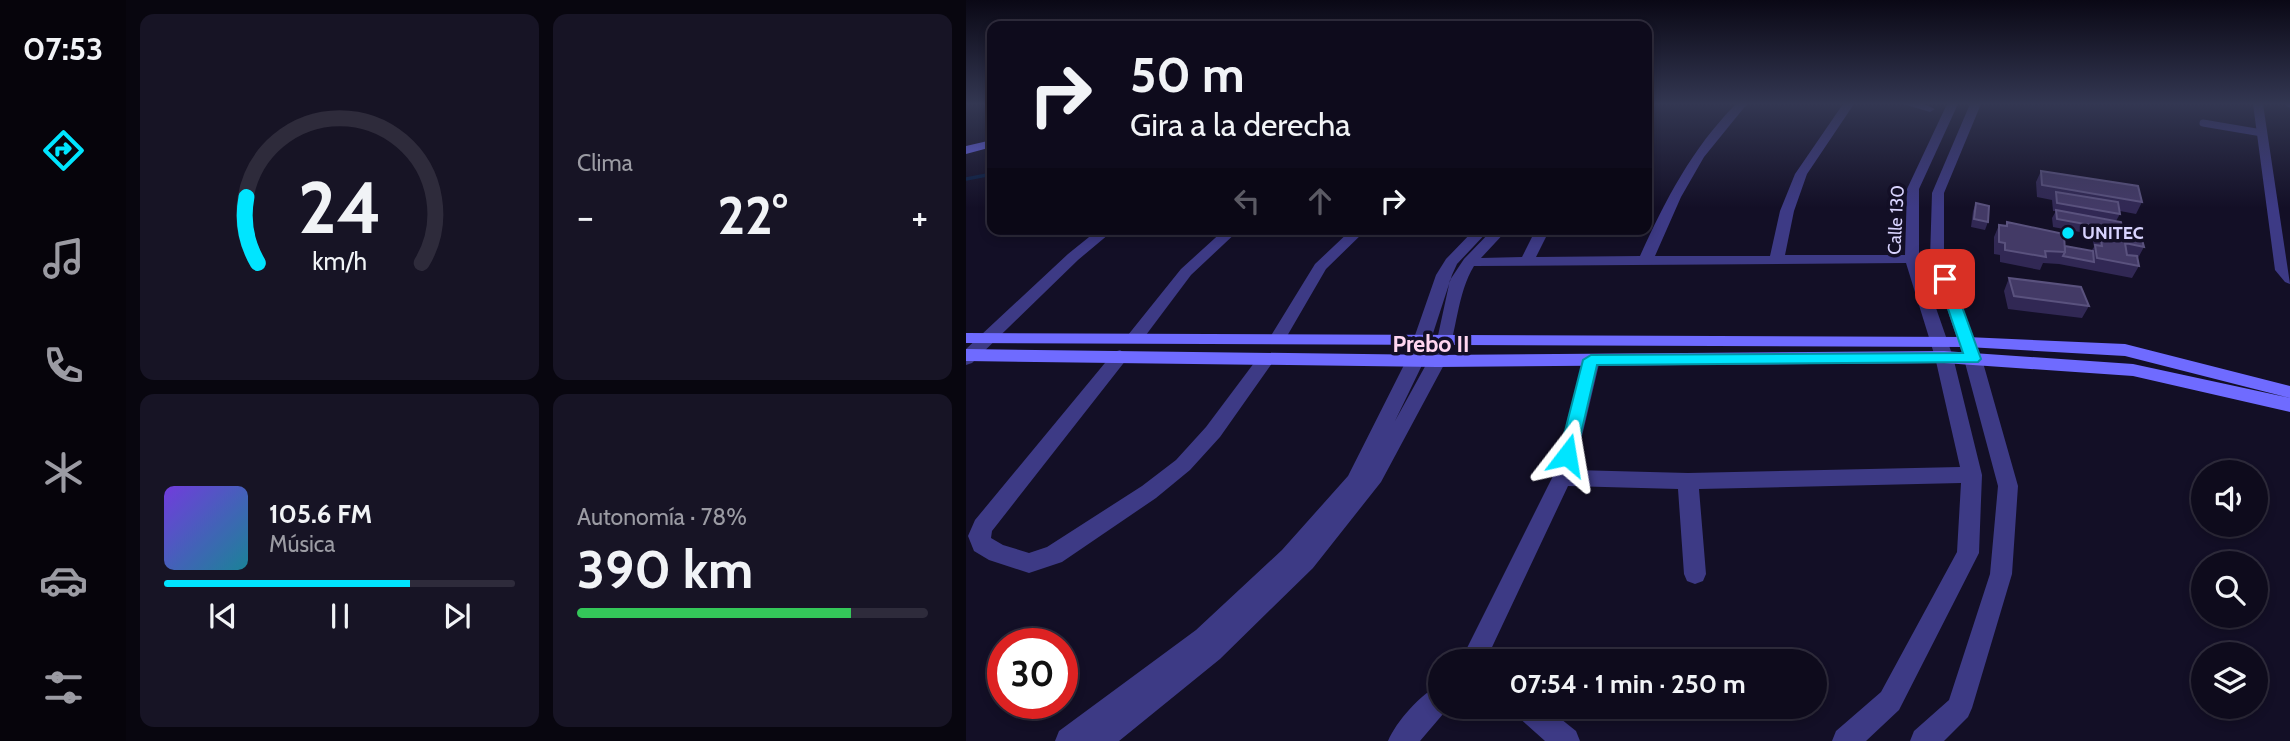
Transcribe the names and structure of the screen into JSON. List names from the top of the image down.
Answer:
{
  "streets": {
    "street": ["Calle 130"]
  },
  "districts": ["Prebo II"],
  "places": ["UNITEC"],
  "page": {
    "tabs": "07:53",
    "tile": [
      "Clima",
      ["Autonomía · 78%", "390 km"]
    ],
    "turn": ["50 m", "Gira a la derecha"],
    "heat": ["−", "22°", "+"],
    "song": ["105.6 FM", "Música"],
    "limit": "30",
    "trip": "07:54 · 1 min · 250 m",
    "gauge": ["24", "km/h"]
  }
}
